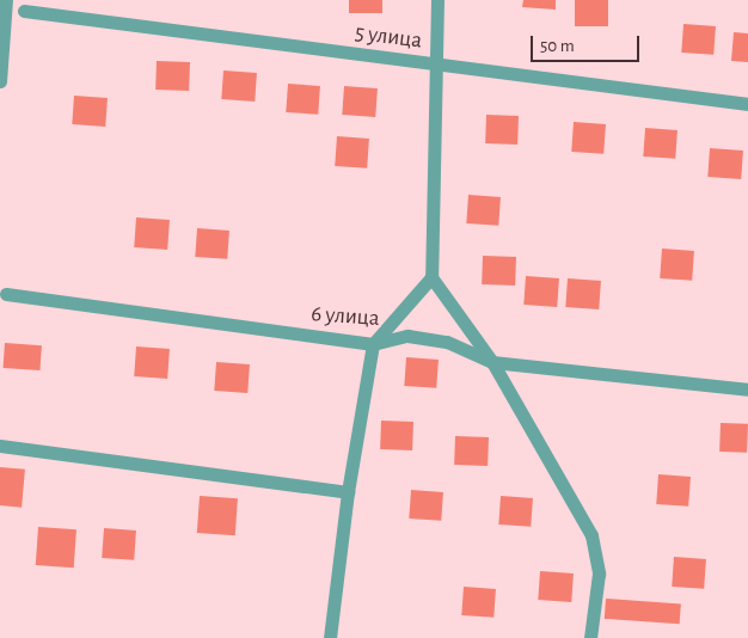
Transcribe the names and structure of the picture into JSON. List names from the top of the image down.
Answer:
{
  "streets": {
    "street": ["5 улица", "6 улица"]
  },
  "scale_bar": "50 m"
}
